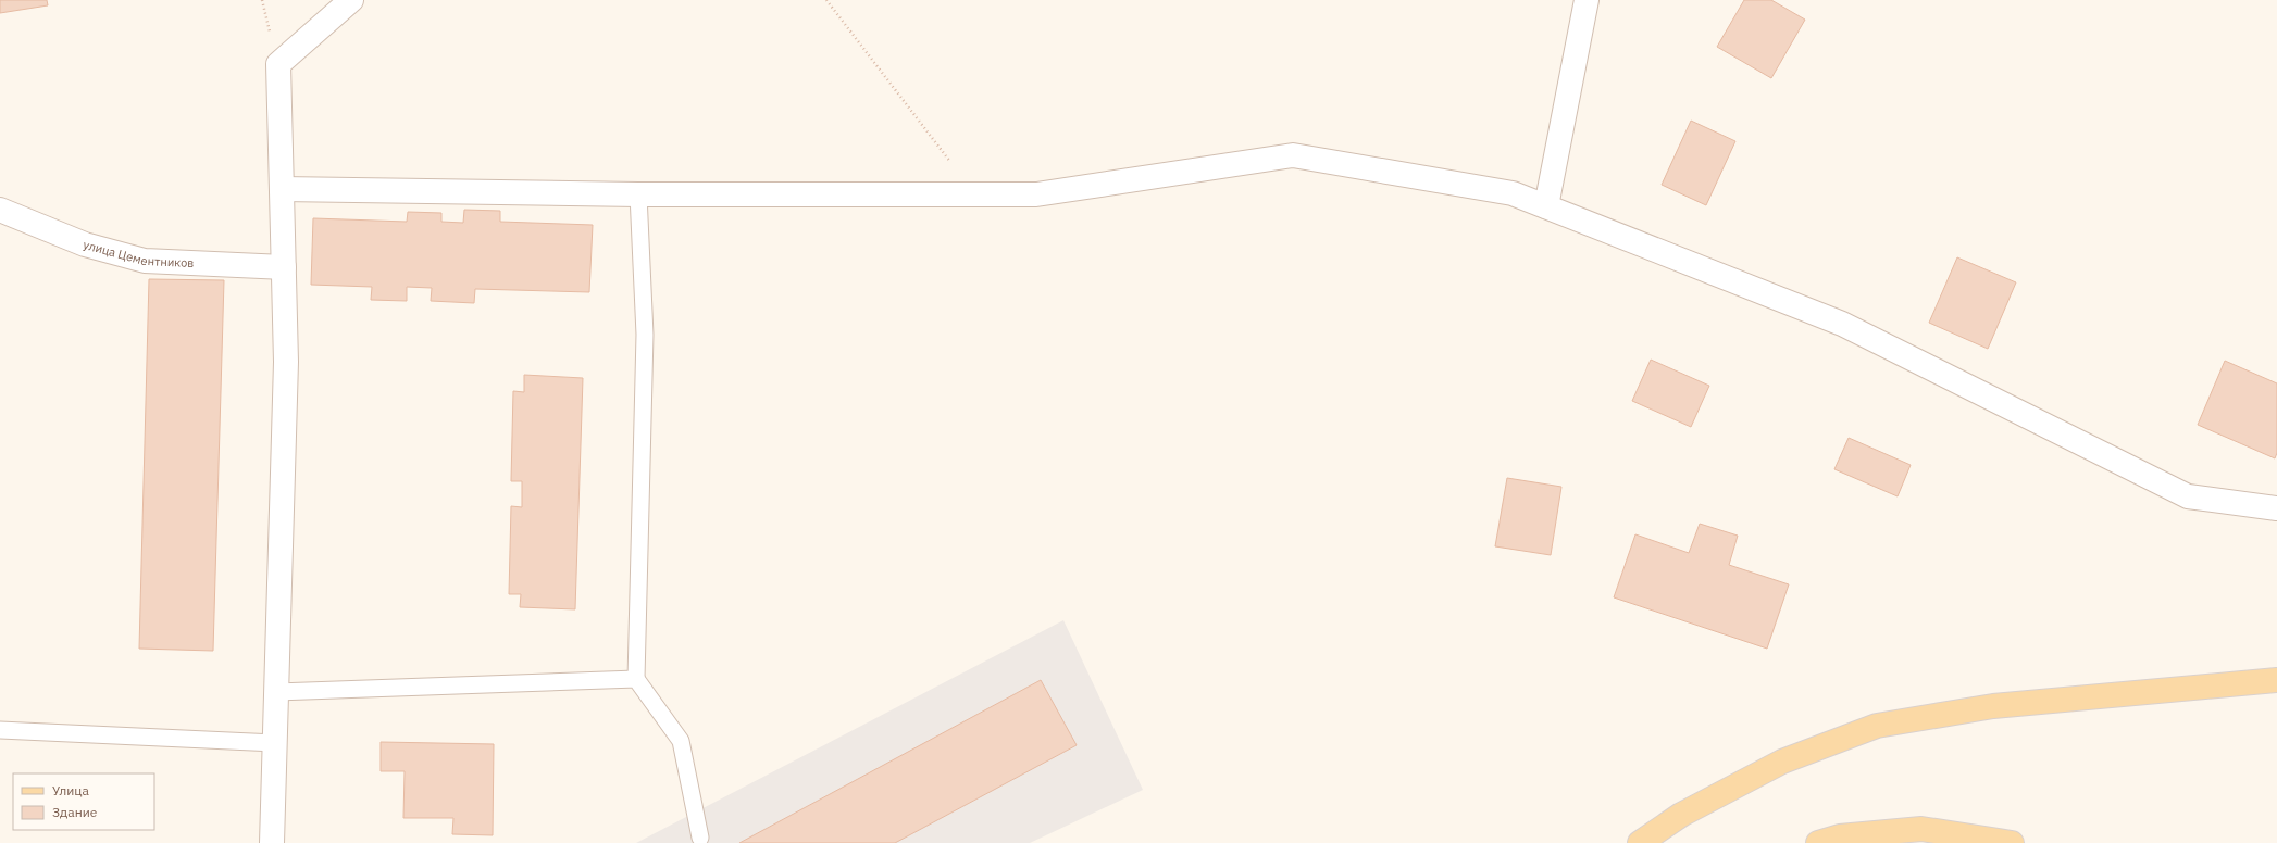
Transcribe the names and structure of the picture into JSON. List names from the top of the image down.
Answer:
{
  "streets": {
    "street": ["улица Цементников"]
  },
  "legend": ["Улица", "Здание"]
}
